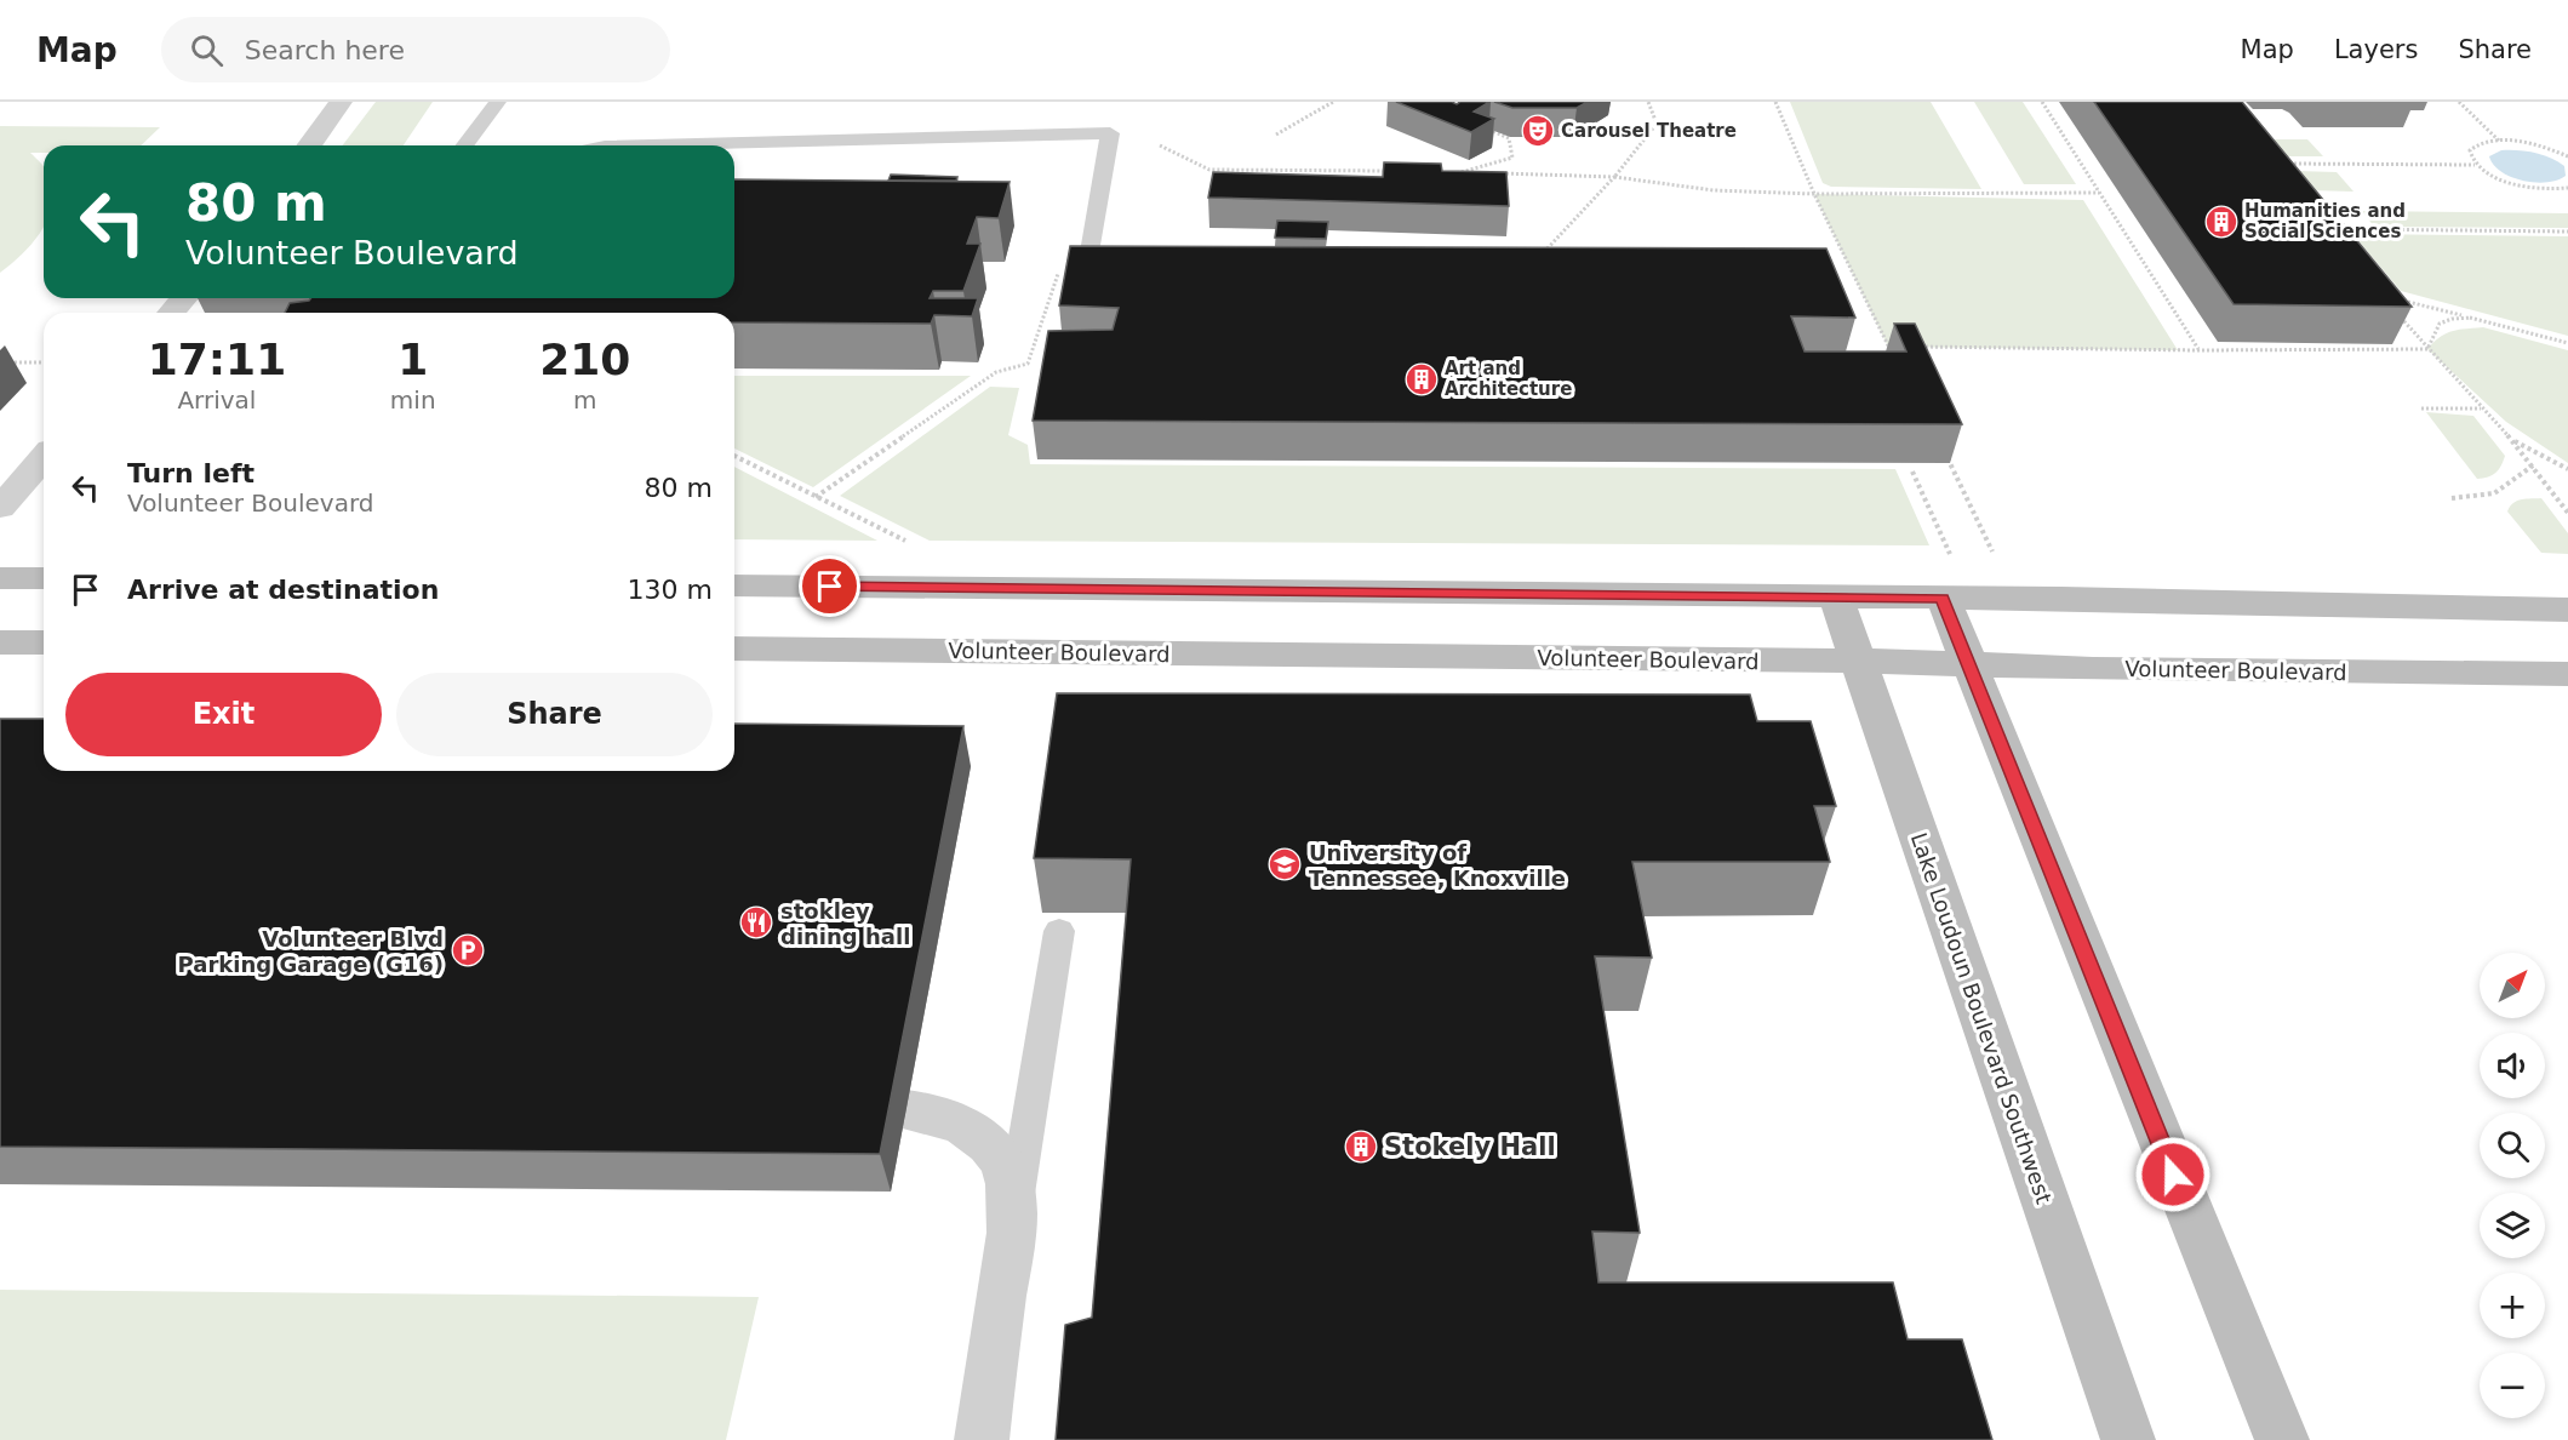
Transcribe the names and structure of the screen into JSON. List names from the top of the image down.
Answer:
{
  "streets": {
    "street": ["Volunteer Boulevard", "Lake Loudoun Boulevard Southwest"]
  },
  "crossings": [
    ["Volunteer Boulevard", "Lake Loudoun Boulevard Southwest"]
  ],
  "places": {
    "theatre": ["Carousel Theatre"],
    "building": ["Humanities and Social Sciences", "Art and Architecture", "Stokely Hall"],
    "school or university": ["University of Tennessee, Knoxville"],
    "restaurant": ["stokley dining hall"],
    "parking": ["Volunteer Blvd Parking Garage (G16)"]
  },
  "north": "top right",
  "page": {
    "header": "Map",
    "search": "Search here",
    "nav": ["Map", "Layers", "Share"],
    "turn": ["80 m", "Volunteer Boulevard"],
    "eta": [
      "17:11",
      "Arrival",
      "1",
      "min",
      "210",
      "m"
    ],
    "list": [
      {
        "name": "Turn left",
        "note": "Volunteer Boulevard",
        "value": "80 m"
      },
      {
        "name": "Arrive at destination",
        "value": "130 m"
      }
    ],
    "buttons": ["Exit", "Share"],
    "map_buttons": ["+", "−"]
  }
}
